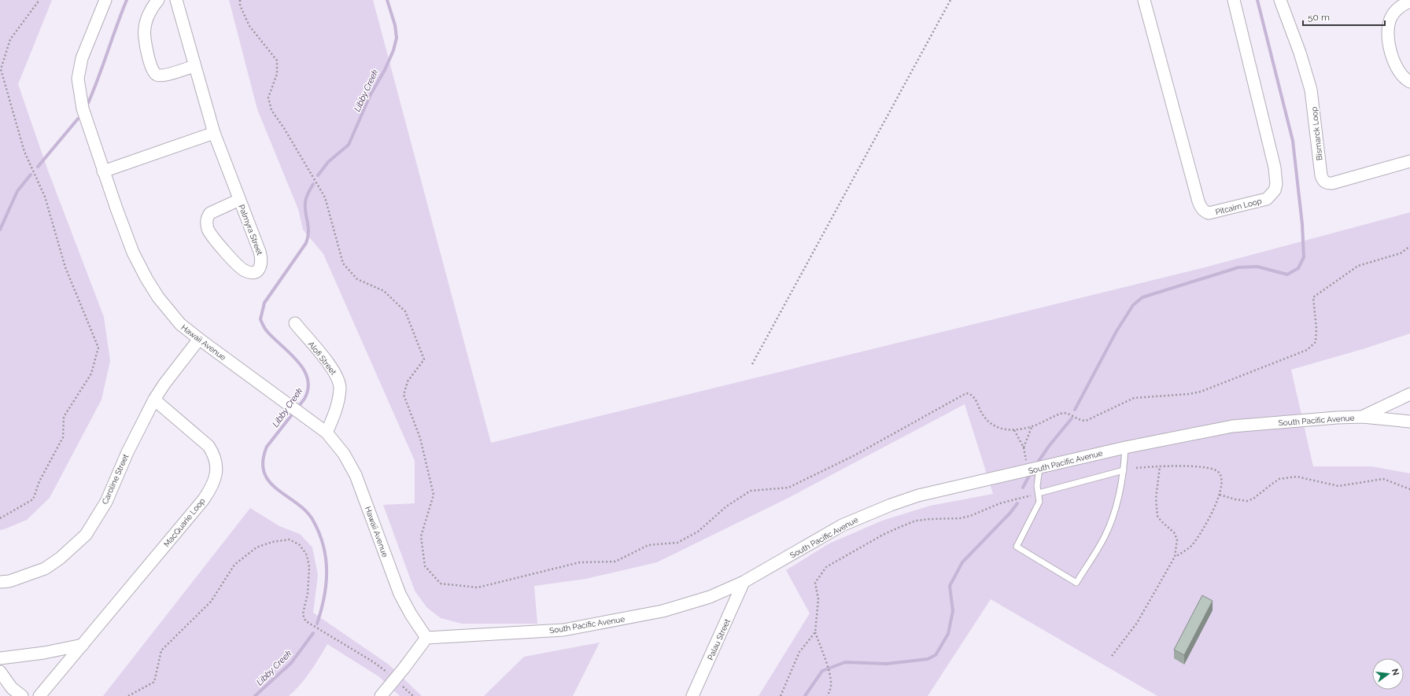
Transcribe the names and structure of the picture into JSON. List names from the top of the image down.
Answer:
{
  "streets": {
    "street": [
      "Bismarck Loop",
      "Pitcairn Loop",
      "Palmyra Street",
      "Hawaii Avenue",
      "Alofi Street",
      "South Pacific Avenue",
      "Caroline Street",
      "MacQuarie Loop",
      "Palau Street"
    ]
  },
  "crossings": [
    ["Hawaii Avenue", "Alofi Street"],
    ["Hawaii Avenue", "South Pacific Avenue"],
    ["Hawaii Avenue", "Caroline Street"],
    ["South Pacific Avenue", "Palau Street"],
    ["Caroline Street", "MacQuarie Loop"]
  ],
  "water": ["Libby Creek"],
  "scale_bar": "50 m",
  "north": "right"
}
